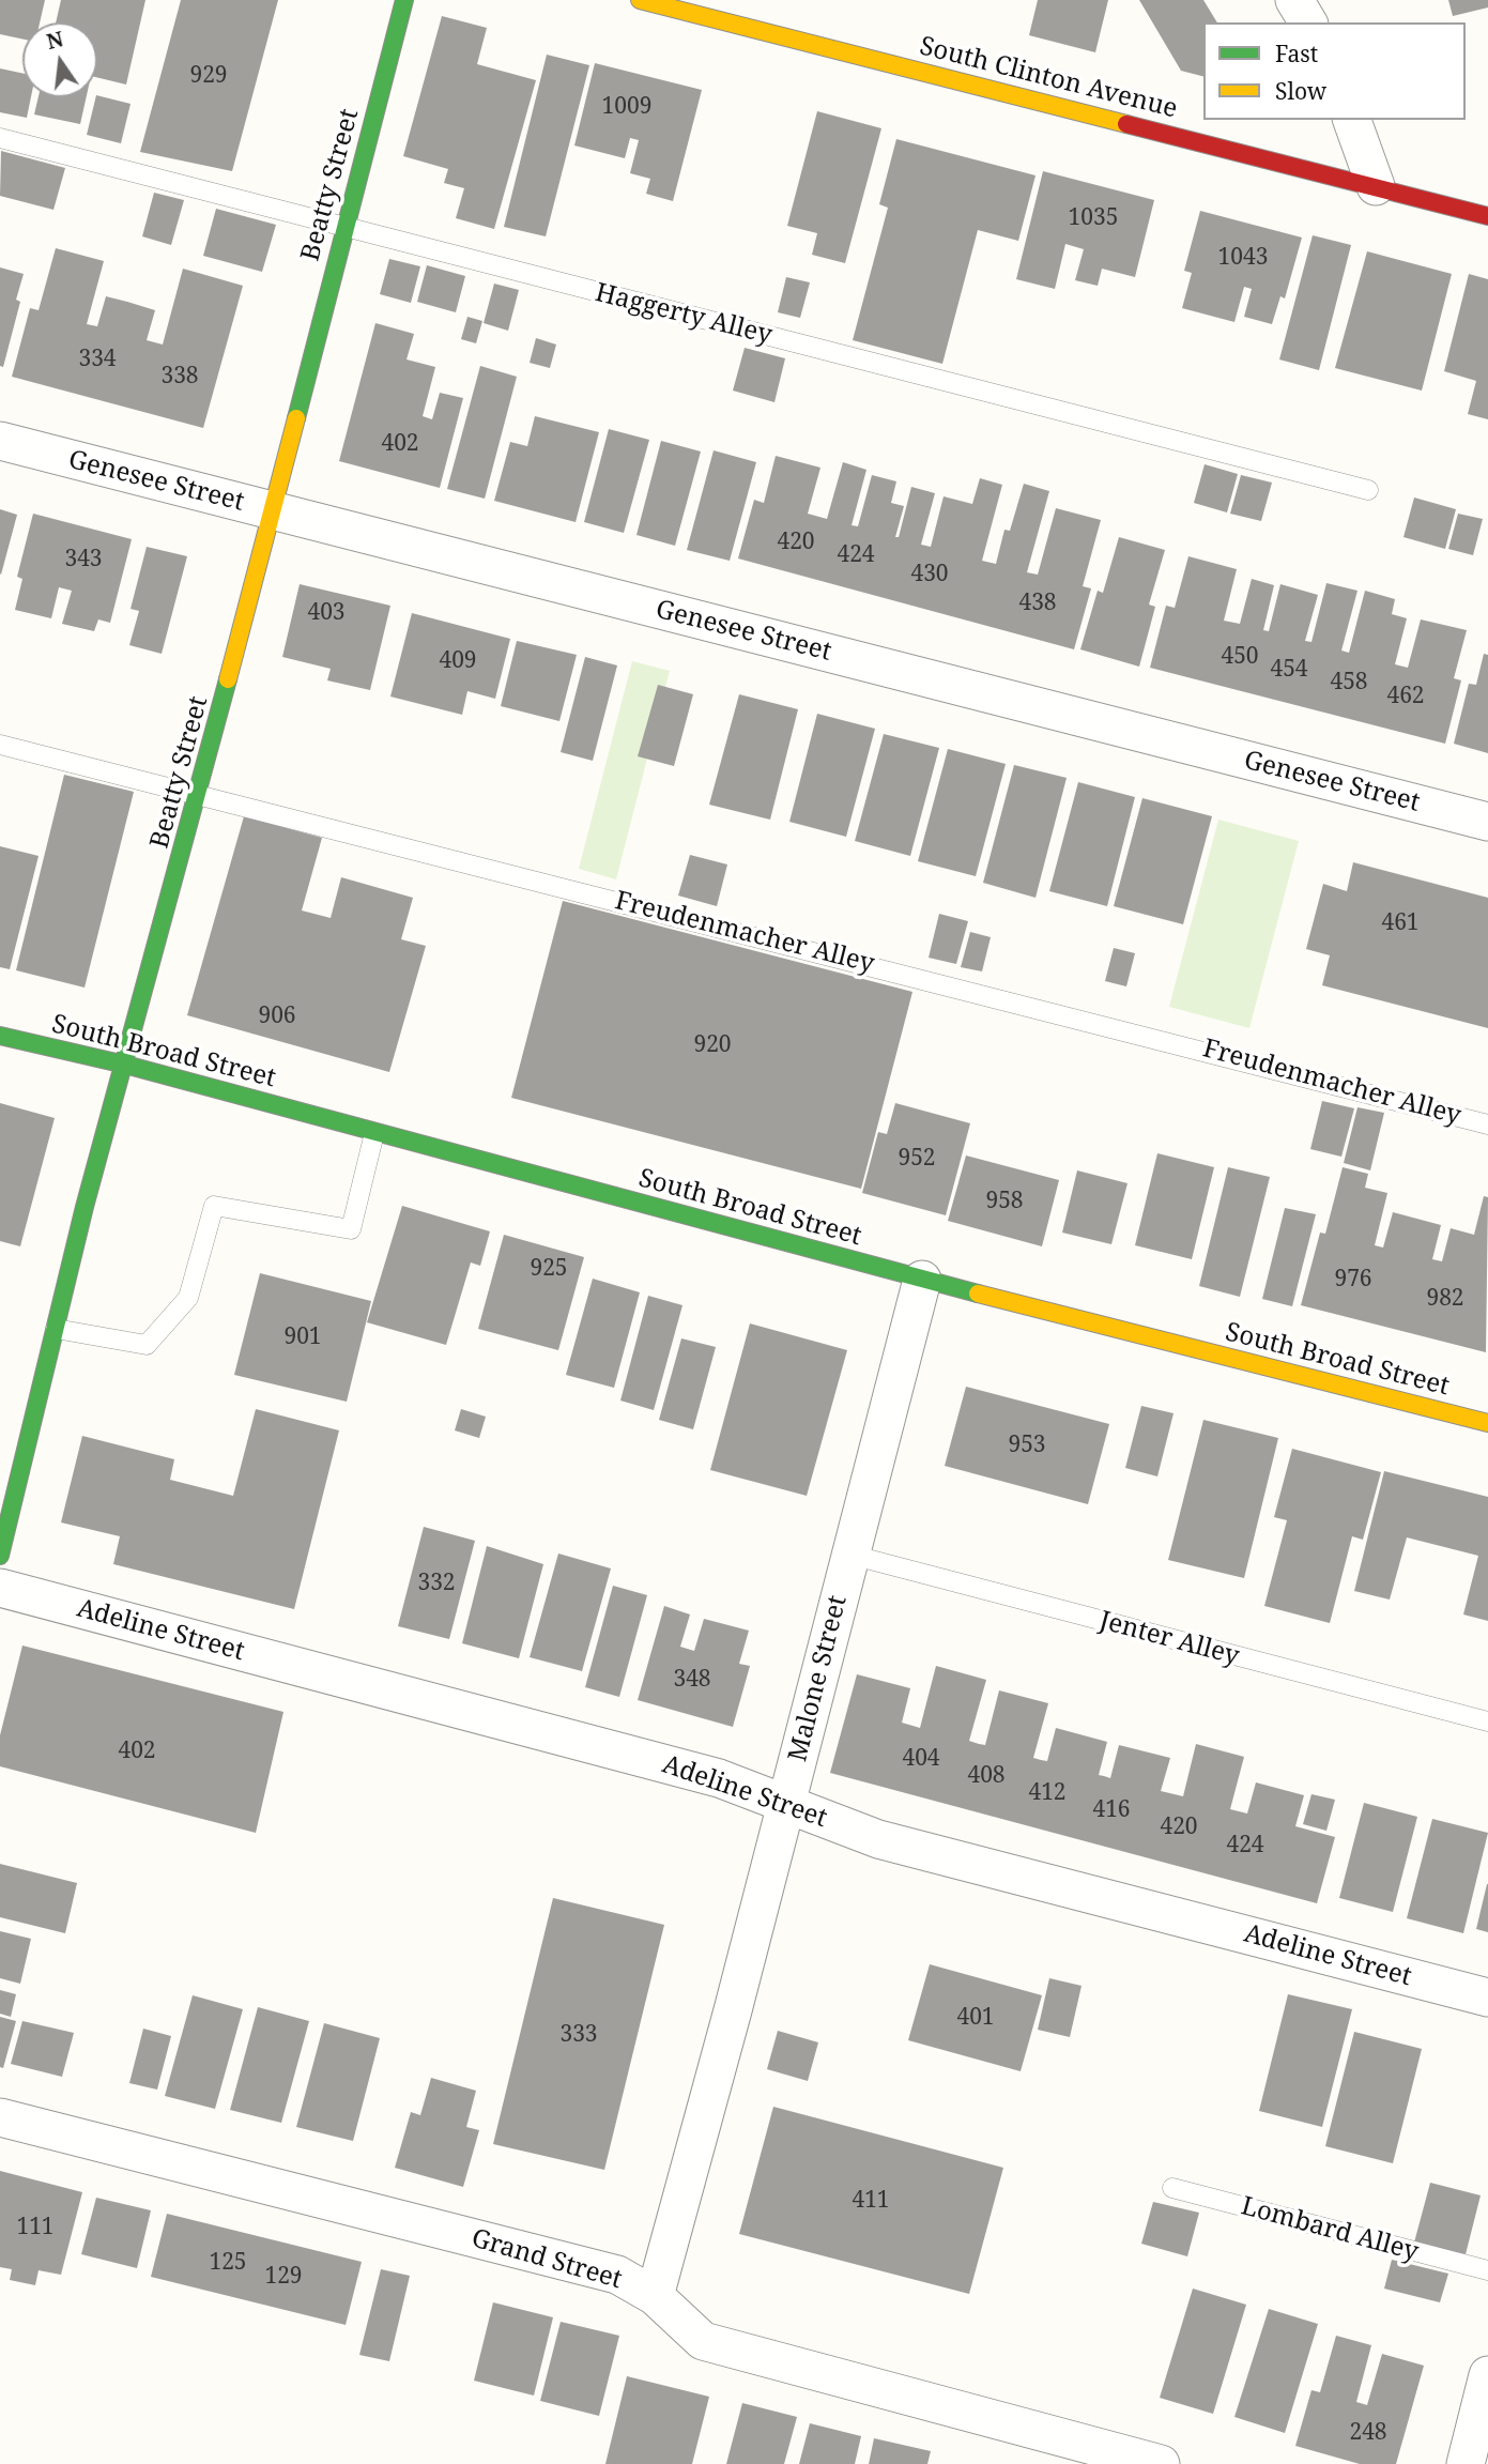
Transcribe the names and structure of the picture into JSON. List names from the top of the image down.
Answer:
{
  "streets": {
    "street": [
      "South Clinton Avenue",
      "Beatty Street",
      "Genesee Street",
      "South Broad Street",
      "Adeline Street",
      "Malone Street",
      "Grand Street"
    ],
    "lane": [
      "Haggerty Alley",
      "Freudenmacher Alley",
      "Jenter Alley",
      "Lombard Alley"
    ]
  },
  "crossings": [
    ["Beatty Street", "Haggerty Alley"],
    ["Beatty Street", "Genesee Street"],
    ["Beatty Street", "Freudenmacher Alley"],
    ["Beatty Street", "South Broad Street"],
    ["South Broad Street", "Malone Street"],
    ["Adeline Street", "Malone Street"],
    ["Jenter Alley", "Malone Street"],
    ["Malone Street", "Grand Street"]
  ],
  "house_numbers": [
    "929",
    "1009",
    "1035",
    "1043",
    "334",
    "338",
    "402",
    "420",
    "424",
    "343",
    "430",
    "438",
    "403",
    "450",
    "409",
    "454",
    "458",
    "462",
    "461",
    "906",
    "920",
    "952",
    "958",
    "925",
    "976",
    "982",
    "901",
    "953",
    "332",
    "348",
    "402",
    "404",
    "408",
    "412",
    "416",
    "420",
    "424",
    "401",
    "333",
    "411",
    "111",
    "125",
    "129",
    "248"
  ],
  "legend": ["Fast", "Slow"],
  "north": "top"
}
